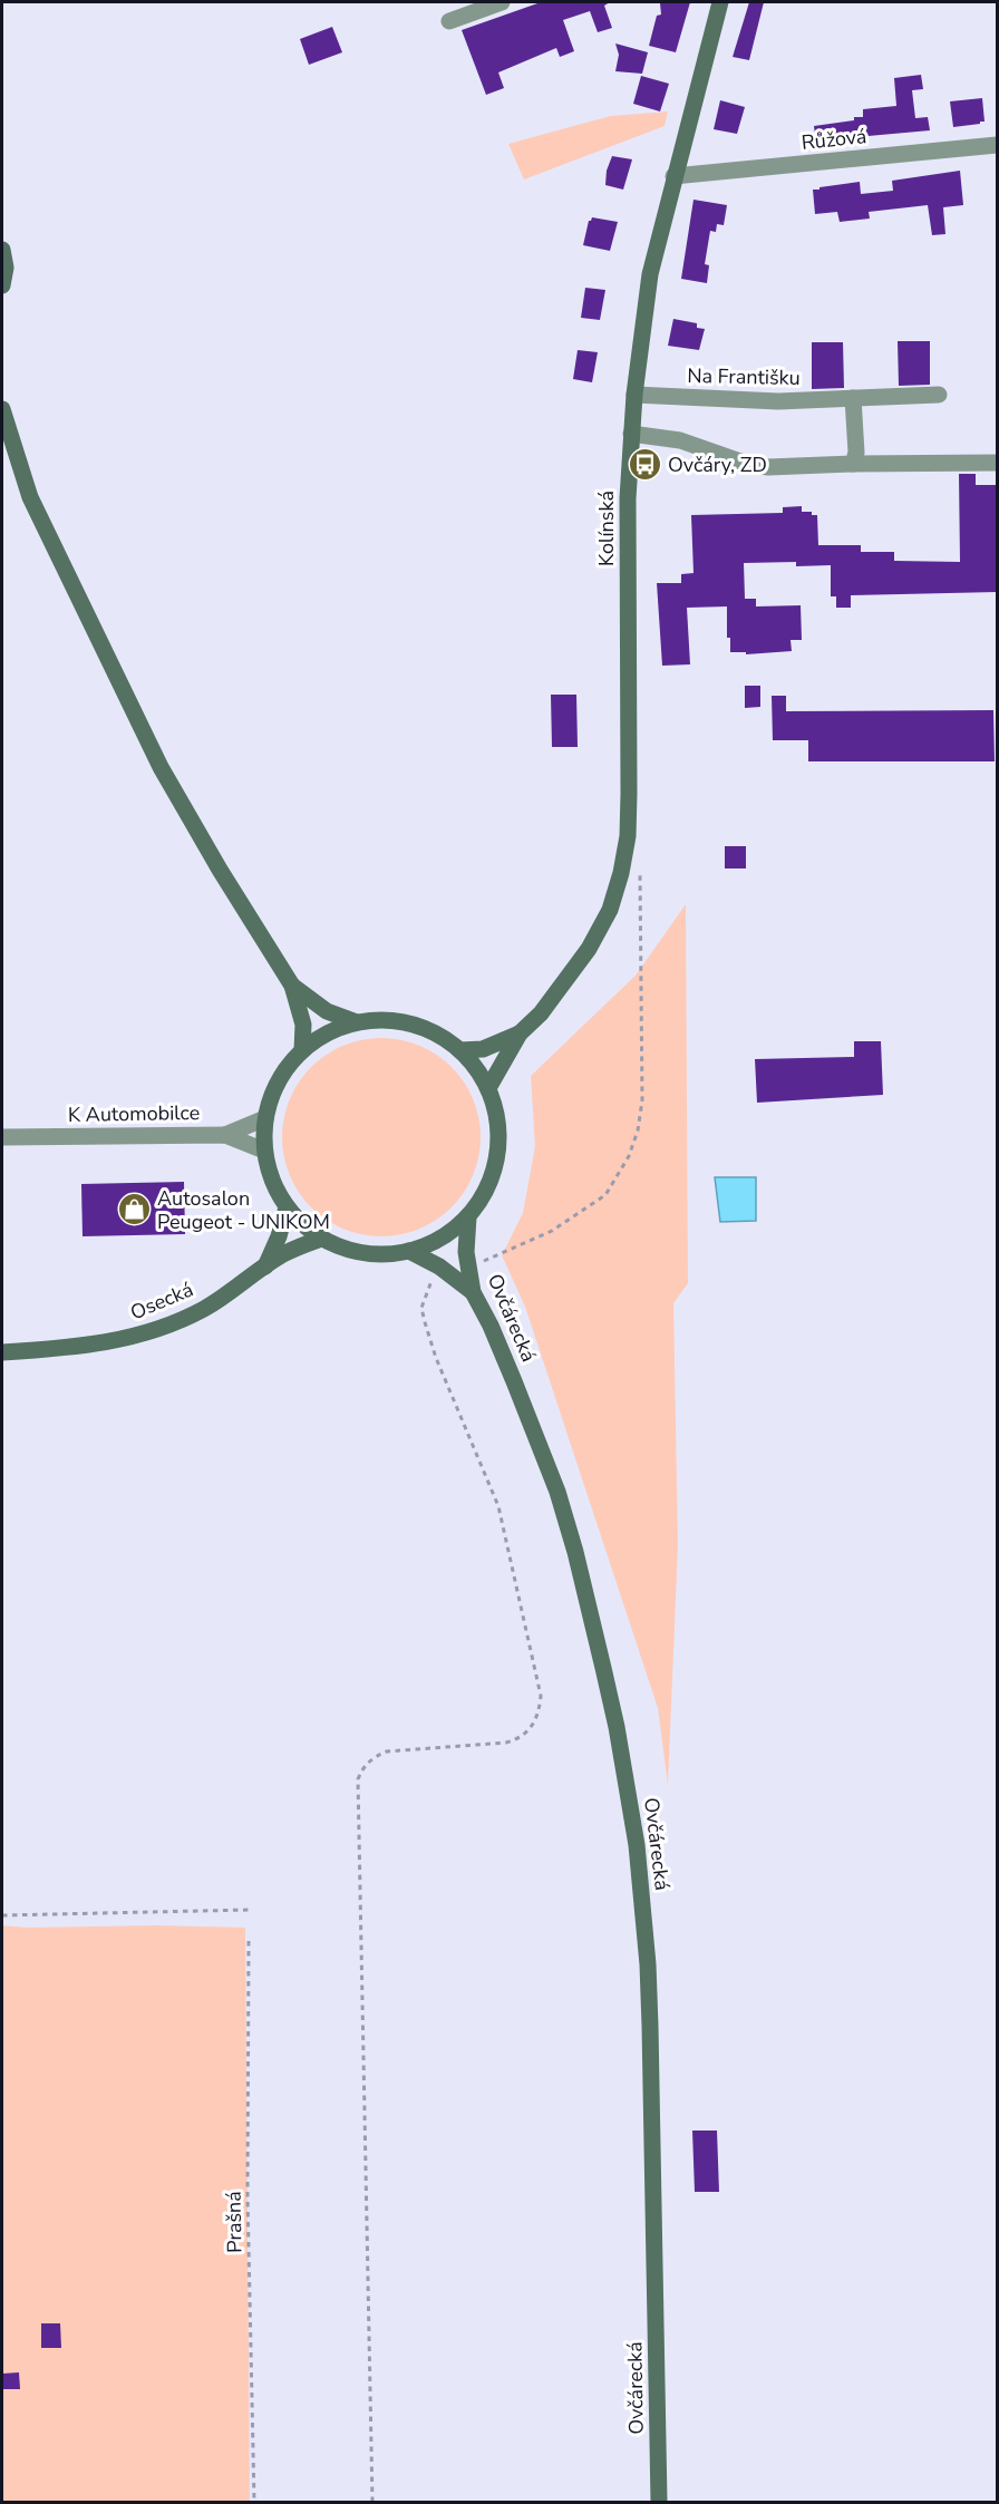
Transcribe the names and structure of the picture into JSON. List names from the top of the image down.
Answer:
{
  "streets": {
    "main road": ["Kolínská", "Osecká", "Ovčárecká"],
    "street": ["Růžová", "Na Františku", "K Automobilce"],
    "path": ["Prašná"]
  },
  "crossings": [
    ["Růžová", "Kolínská"],
    ["Na Františku", "Kolínská"],
    ["Kolínská", "K Automobilce"],
    ["Kolínská", "Osecká"],
    ["Kolínská", "Ovčárecká"],
    ["K Automobilce", "Osecká"],
    ["K Automobilce", "Ovčárecká"],
    ["Osecká", "Ovčárecká"]
  ],
  "places": {
    "bus stop": ["Ovčáry, ZD"],
    "shop": ["Autosalon Peugeot - UNIKOM"]
  }
}
